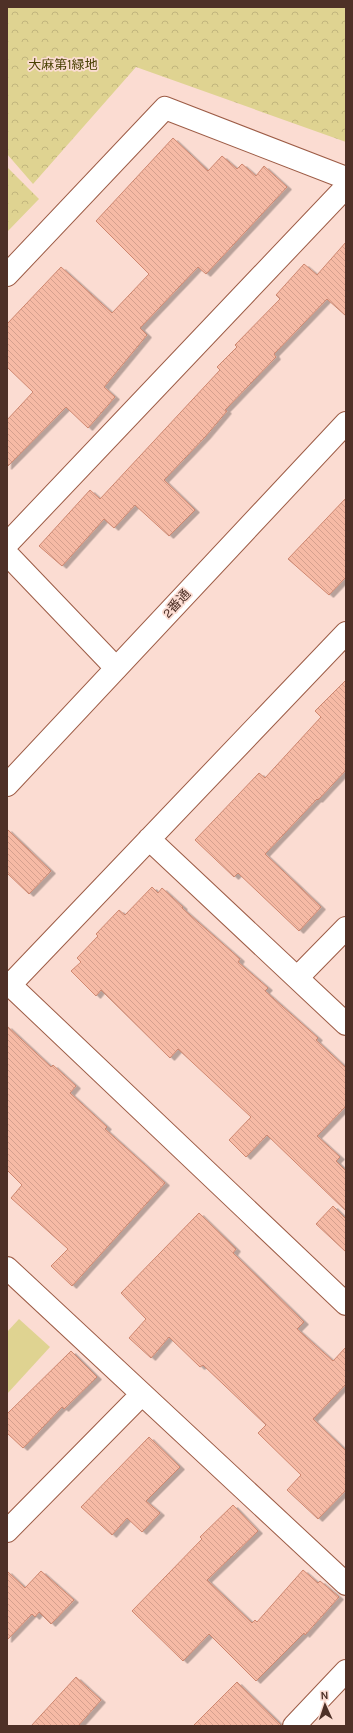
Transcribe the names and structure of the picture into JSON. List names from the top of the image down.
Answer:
{
  "streets": {
    "street": ["2番通"]
  },
  "parks": ["大麻第1緑地"],
  "north": "top"
}
